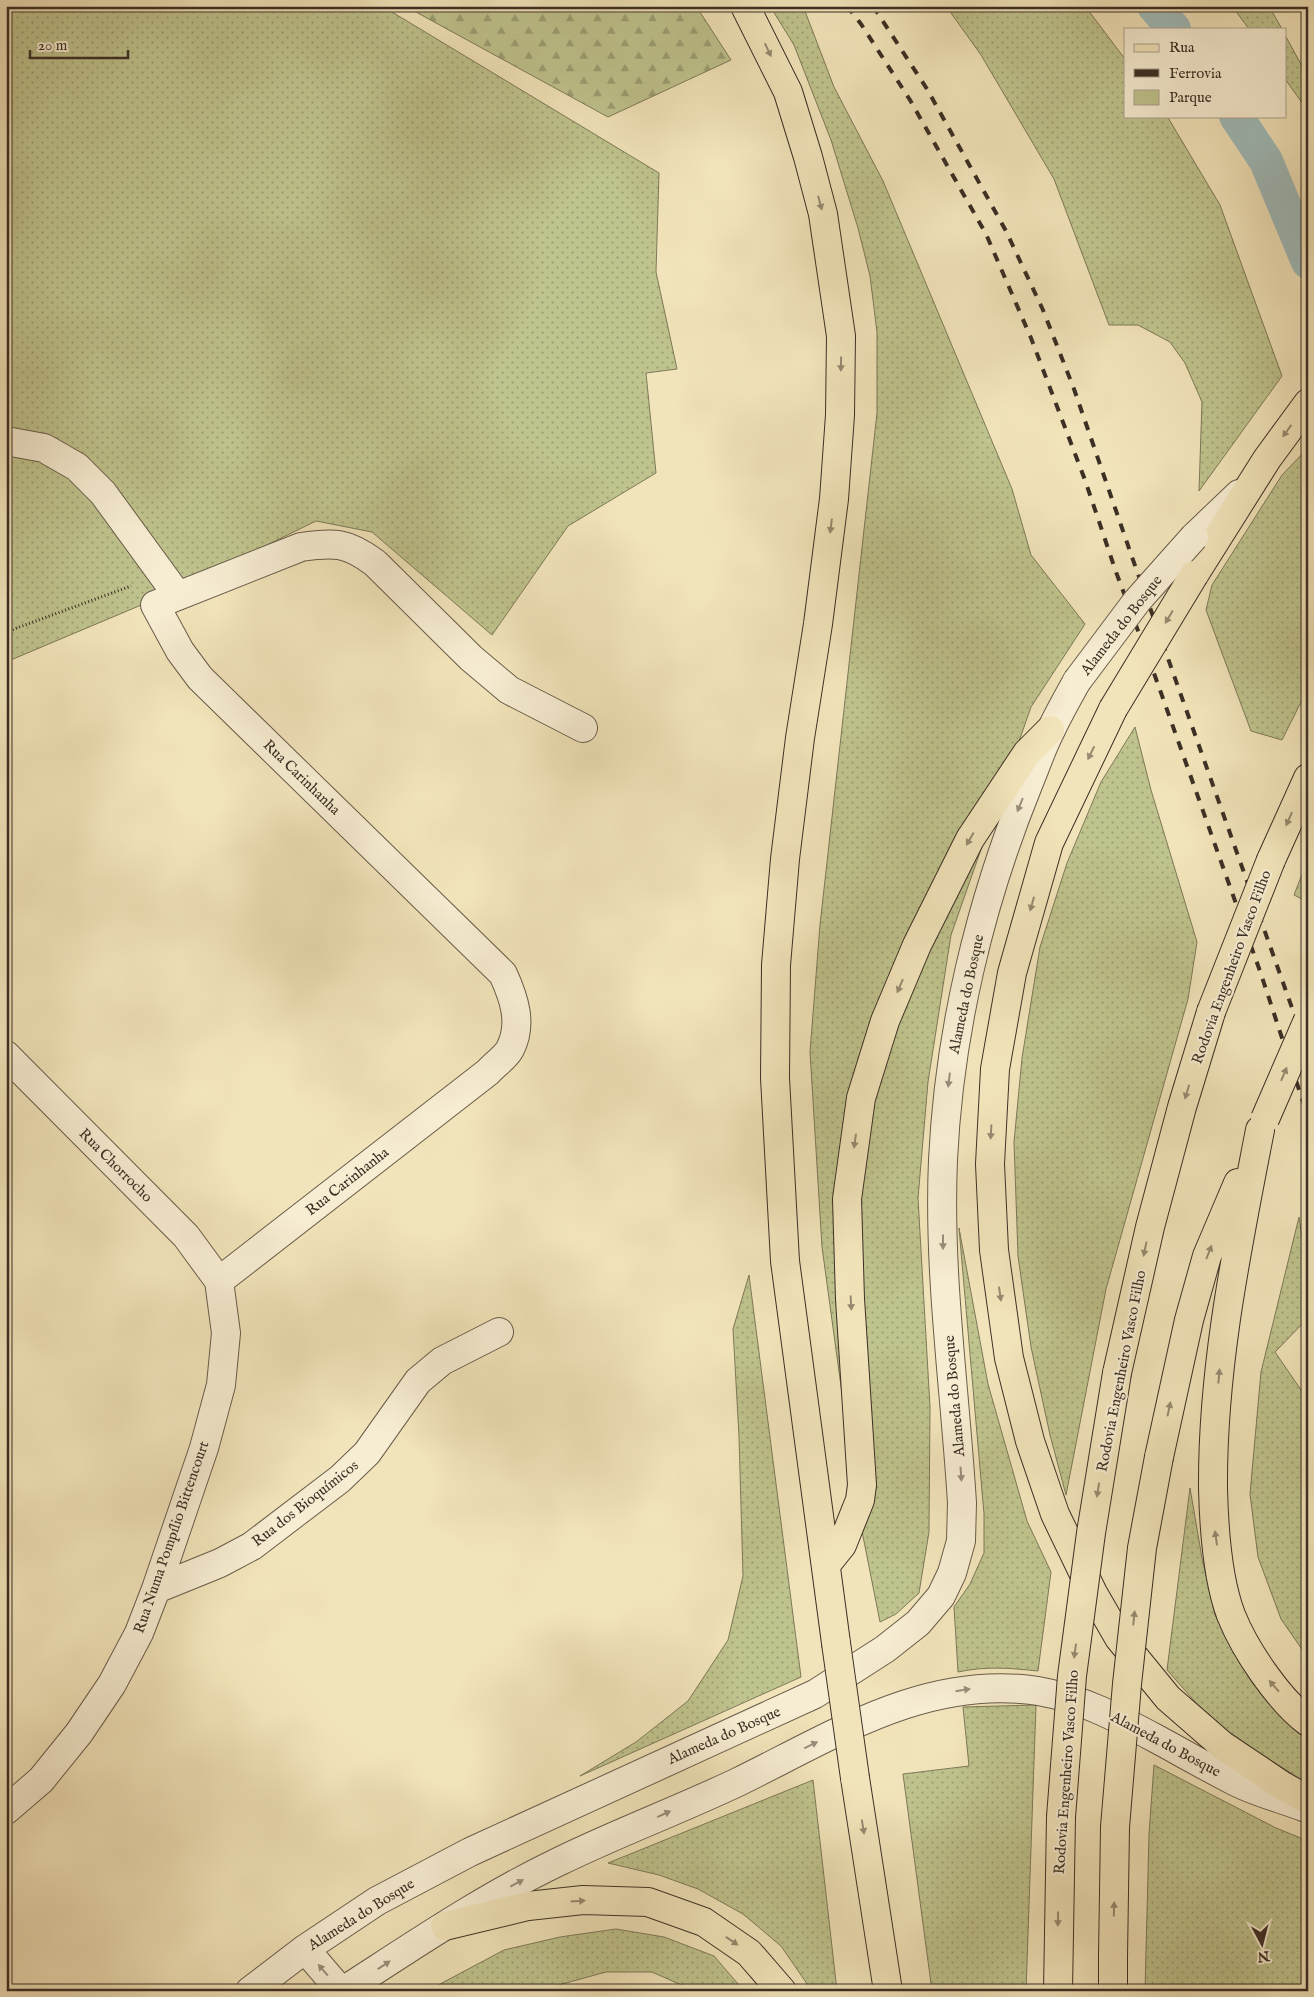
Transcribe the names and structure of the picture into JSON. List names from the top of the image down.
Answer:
{
  "streets": {
    "main road": ["Rodovia Engenheiro Vasco Filho"],
    "street": [
      "Alameda do Bosque",
      "Rua Carinhanha",
      "Rua Chorrocho",
      "Rua dos Bioquímicos",
      "Rua Numa Pompílio Bittencourt"
    ]
  },
  "crossings": [
    ["Rua Carinhanha", "Rua Chorrocho"],
    ["Rua Carinhanha", "Rua Numa Pompílio Bittencourt"],
    ["Rua Chorrocho", "Rua Numa Pompílio Bittencourt"],
    ["Rua dos Bioquímicos", "Rua Numa Pompílio Bittencourt"]
  ],
  "legend": ["Rua", "Ferrovia", "Parque"],
  "scale_bar": "20 m",
  "north": "bottom"
}
